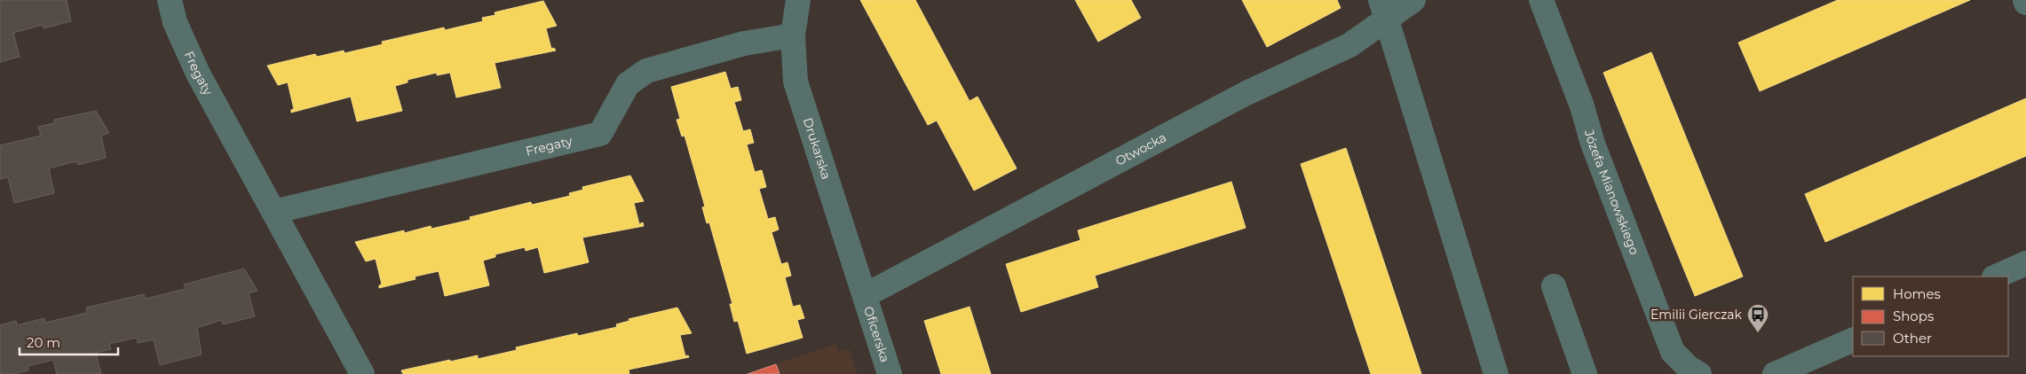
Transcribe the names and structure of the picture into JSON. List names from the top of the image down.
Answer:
{
  "streets": {
    "street": [
      "Fregaty",
      "Drukarska",
      "Otwocka",
      "Józefa Mianowskiego",
      "Oficerska"
    ]
  },
  "crossings": [
    ["Fregaty", "Drukarska"],
    ["Drukarska", "Otwocka"],
    ["Drukarska", "Oficerska"],
    ["Otwocka", "Oficerska"]
  ],
  "places": {
    "bus stop": ["Emilii Gierczak"]
  },
  "legend": ["Homes", "Shops", "Other"],
  "scale_bar": "20 m"
}
